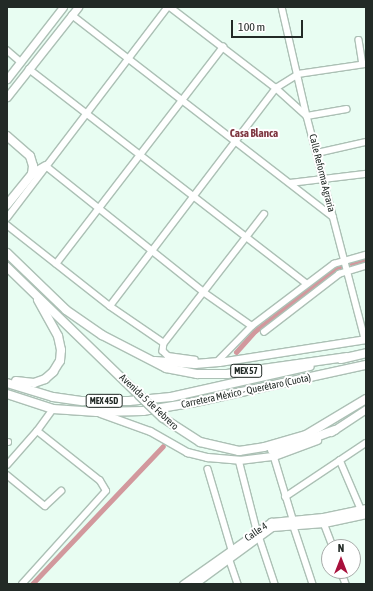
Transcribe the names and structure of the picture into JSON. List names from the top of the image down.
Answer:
{
  "streets": {
    "highway": [
      "MEX 57",
      "Carretera México - Querétaro (Cuota)",
      "MEX 45D",
      "Avenida 5 de Febrero"
    ],
    "main road": ["Calle 4"],
    "street": ["Calle Reforma Agraria"]
  },
  "crossings": [
    ["MEX 57", "Carretera México - Querétaro (Cuota)"]
  ],
  "districts": ["Casa Blanca"],
  "scale_bar": "100 m",
  "north": "top"
}
